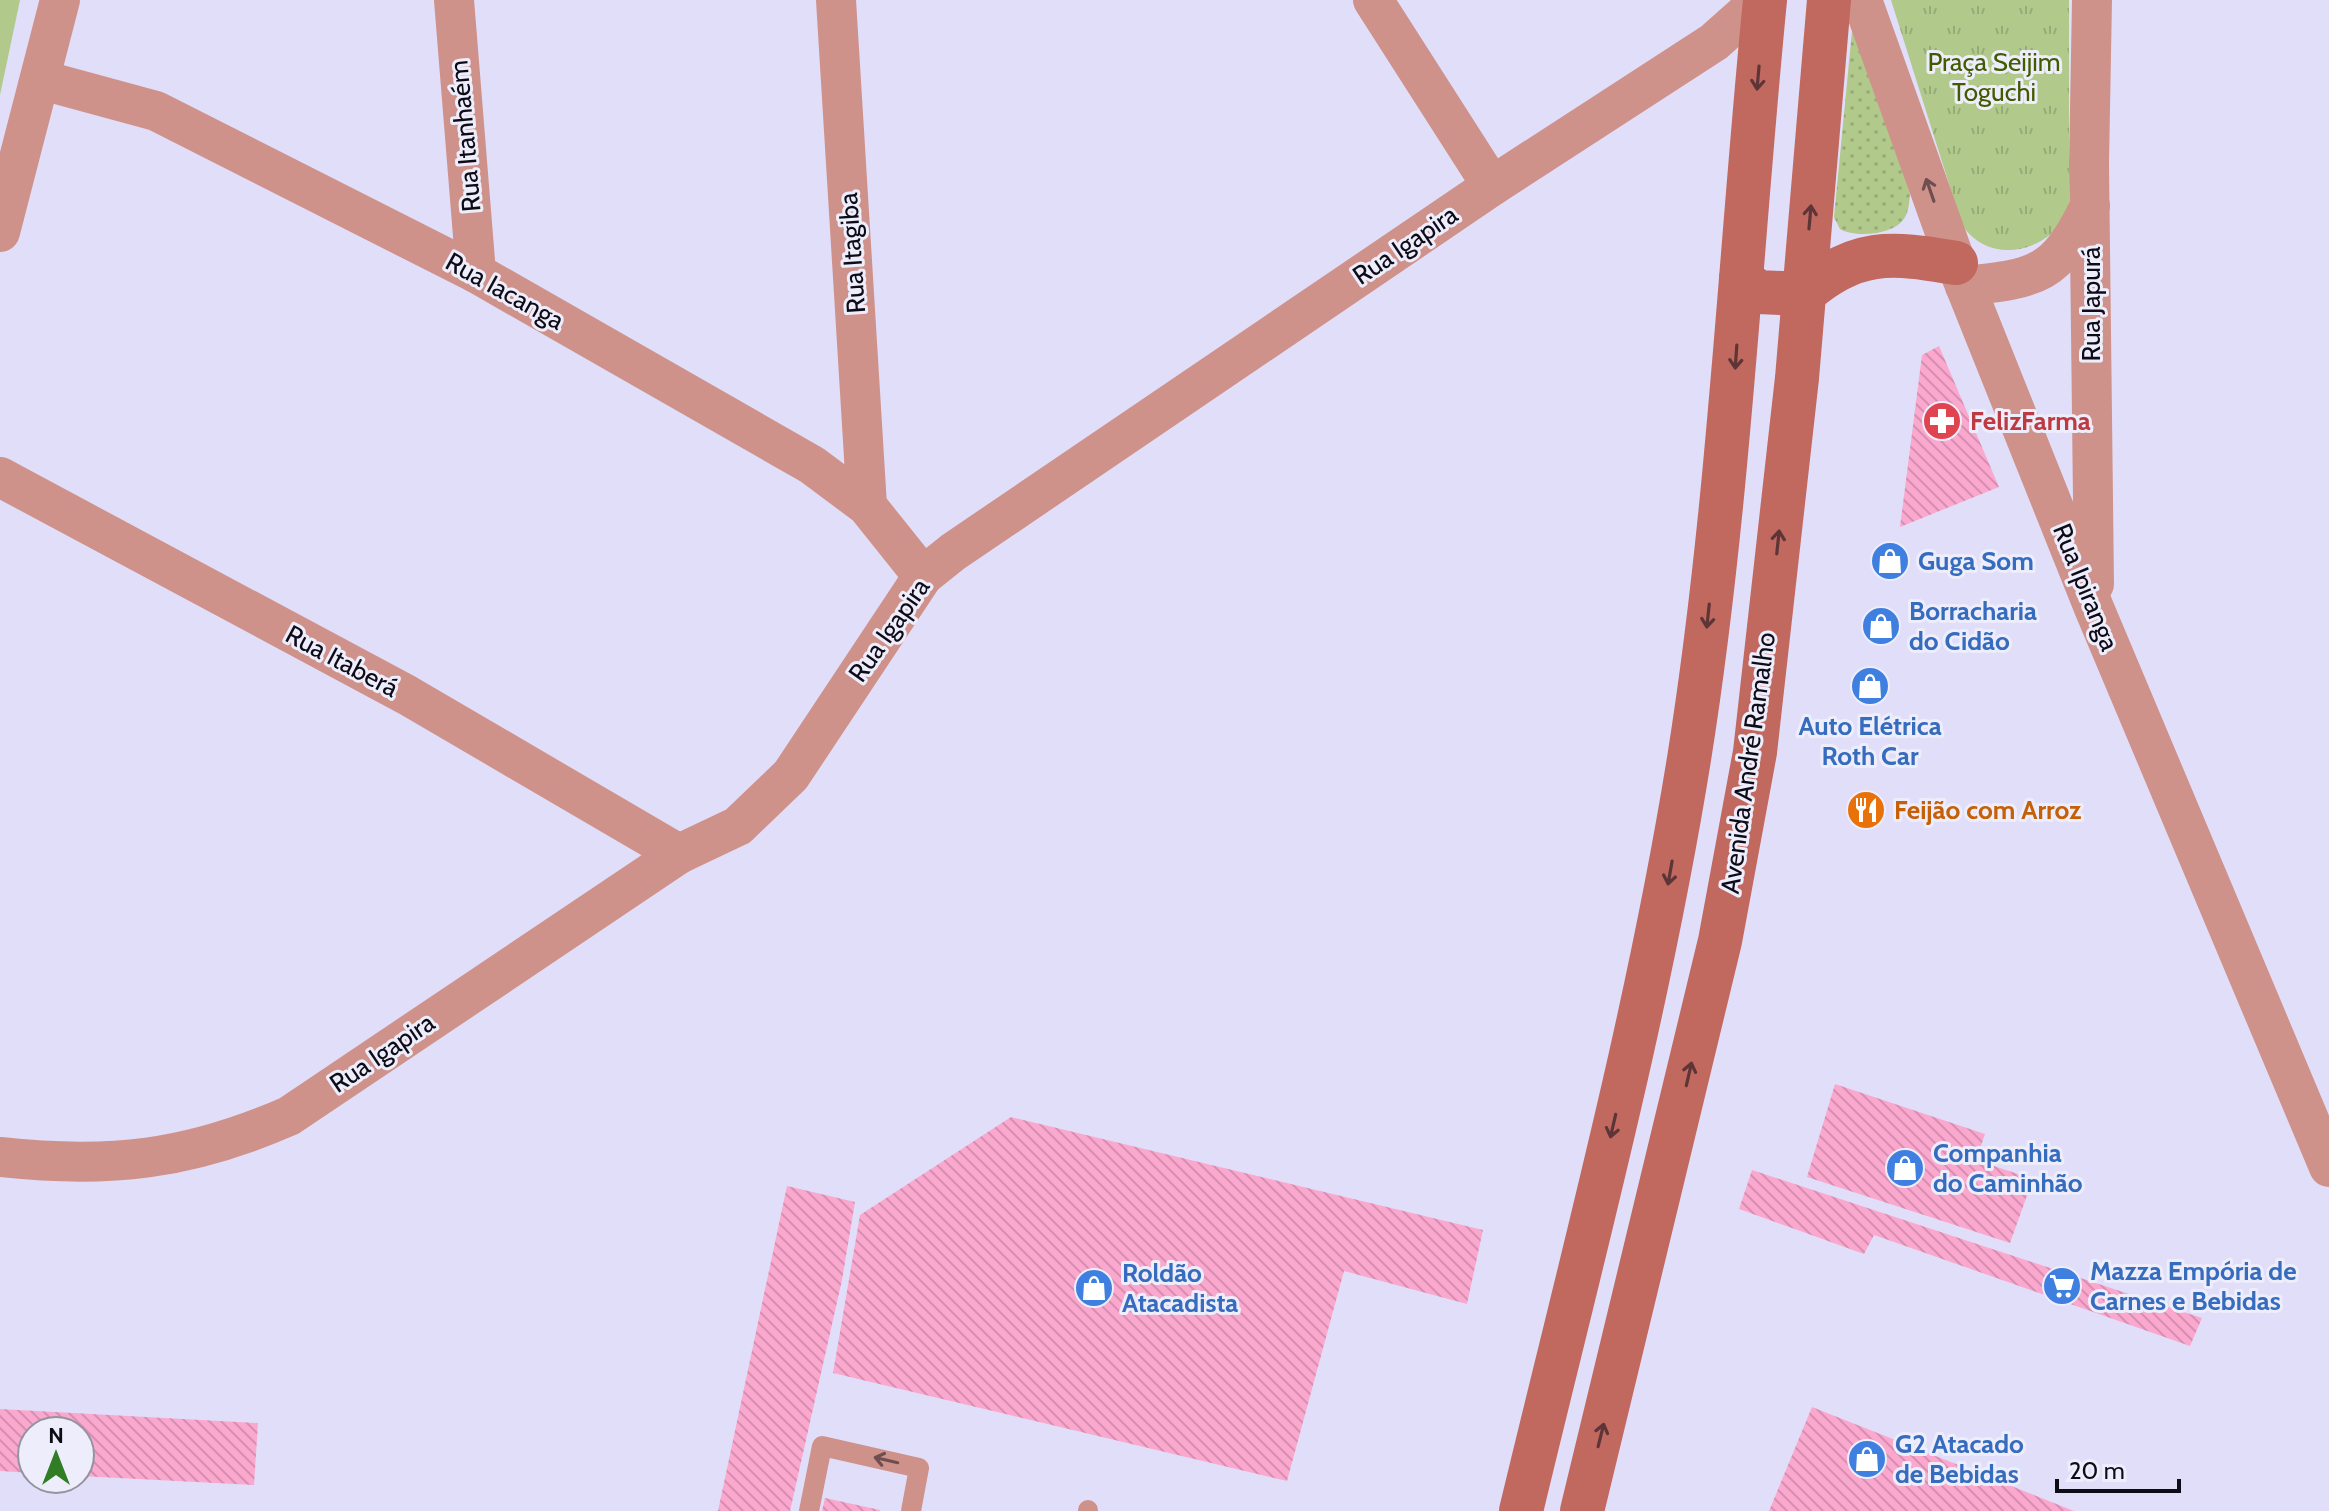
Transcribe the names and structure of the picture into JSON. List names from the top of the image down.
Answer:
{
  "streets": {
    "main road": ["Avenida André Ramalho"],
    "street": [
      "Rua Itanhaém",
      "Rua Igapira",
      "Rua Itagiba",
      "Rua Iacanga",
      "Rua Japurá",
      "Rua Ipiranga",
      "Rua Itaberá"
    ]
  },
  "crossings": [
    ["Rua Itanhaém", "Rua Iacanga"],
    ["Rua Igapira", "Rua Iacanga"],
    ["Rua Igapira", "Rua Itaberá"],
    ["Rua Itagiba", "Rua Iacanga"],
    ["Rua Japurá", "Rua Ipiranga"]
  ],
  "parks": ["Praça Seijim Toguchi"],
  "places": {
    "pharmacy": ["FelizFarma"],
    "shop": [
      "Guga Som",
      "Borracharia do Cidão",
      "Auto Elétrica Roth Car",
      "Companhia do Caminhão",
      "Roldão Atacadista",
      "G2 Atacado de Bebidas"
    ],
    "restaurant": ["Feijão com Arroz"],
    "supermarket": ["Mazza Empória de Carnes e Bebidas"]
  },
  "scale_bar": "20 m",
  "north": "top"
}
